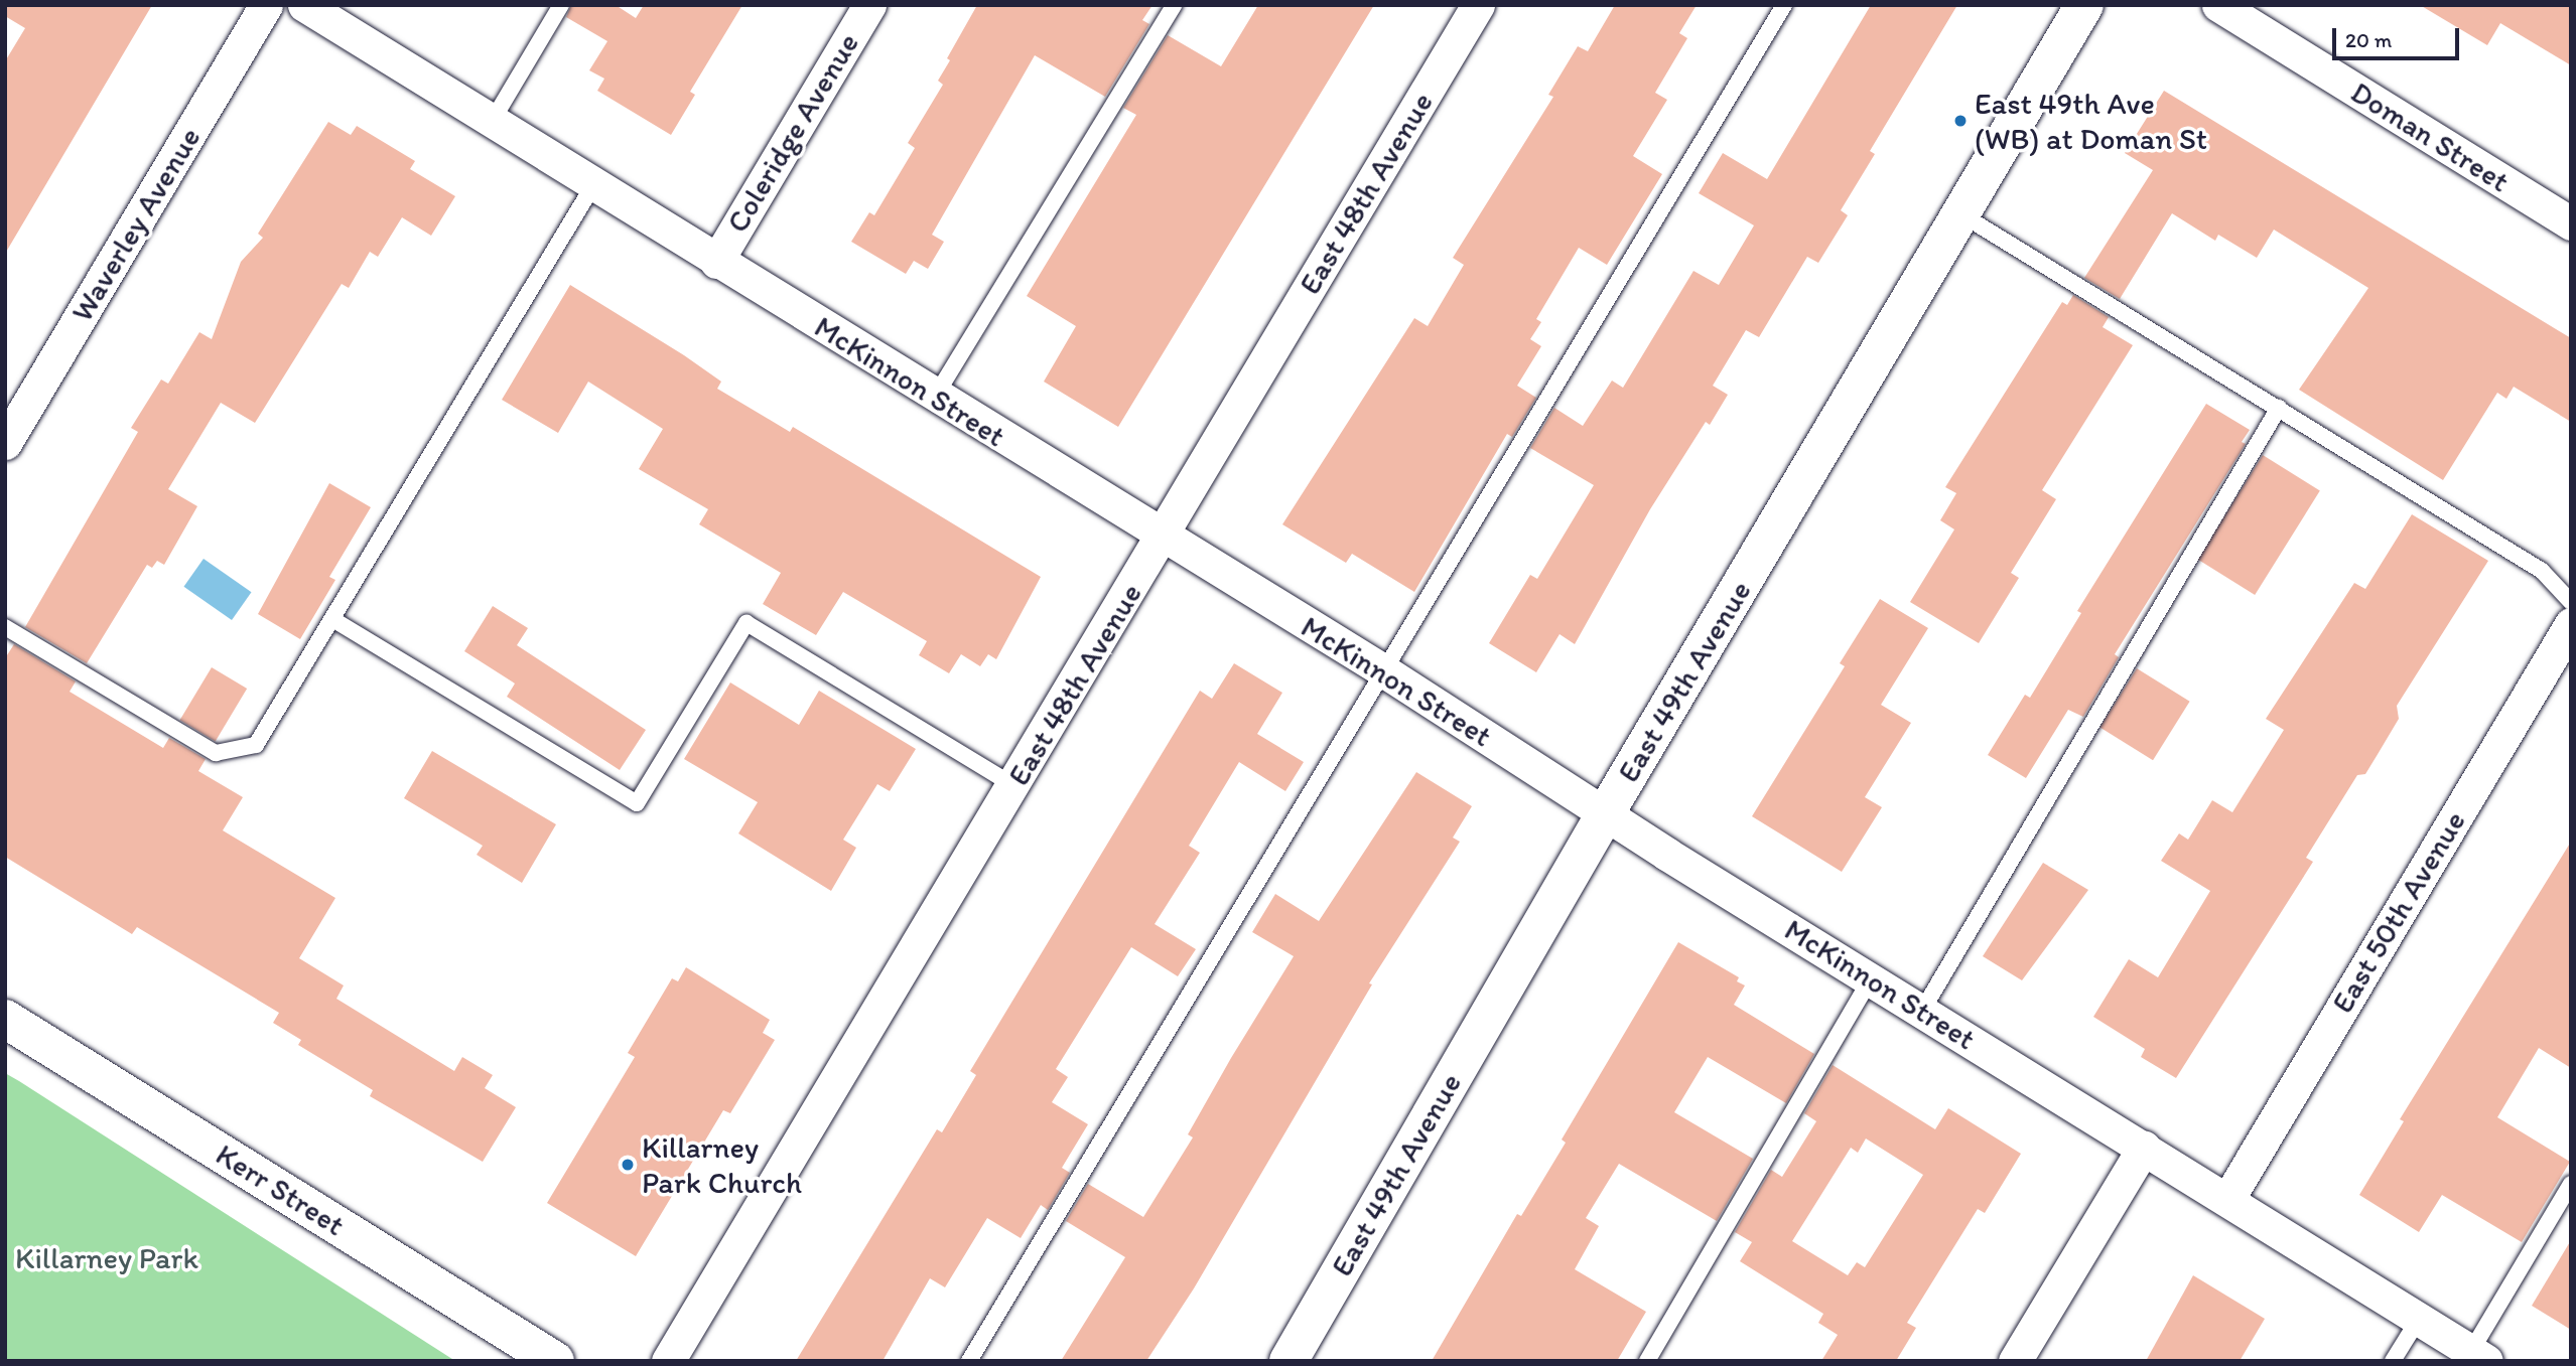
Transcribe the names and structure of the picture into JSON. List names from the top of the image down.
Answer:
{
  "streets": {
    "street": [
      "Coleridge Avenue",
      "Doman Street",
      "East 48th Avenue",
      "Waverley Avenue",
      "McKinnon Street",
      "East 49th Avenue",
      "East 50th Avenue",
      "Kerr Street"
    ]
  },
  "crossings": [
    ["Coleridge Avenue", "McKinnon Street"],
    ["East 48th Avenue", "McKinnon Street"],
    ["McKinnon Street", "East 49th Avenue"],
    ["McKinnon Street", "East 50th Avenue"]
  ],
  "parks": ["Killarney Park"],
  "places": ["East 49th Ave (WB) at Doman St", "Killarney Park Church"],
  "scale_bar": "20 m"
}
